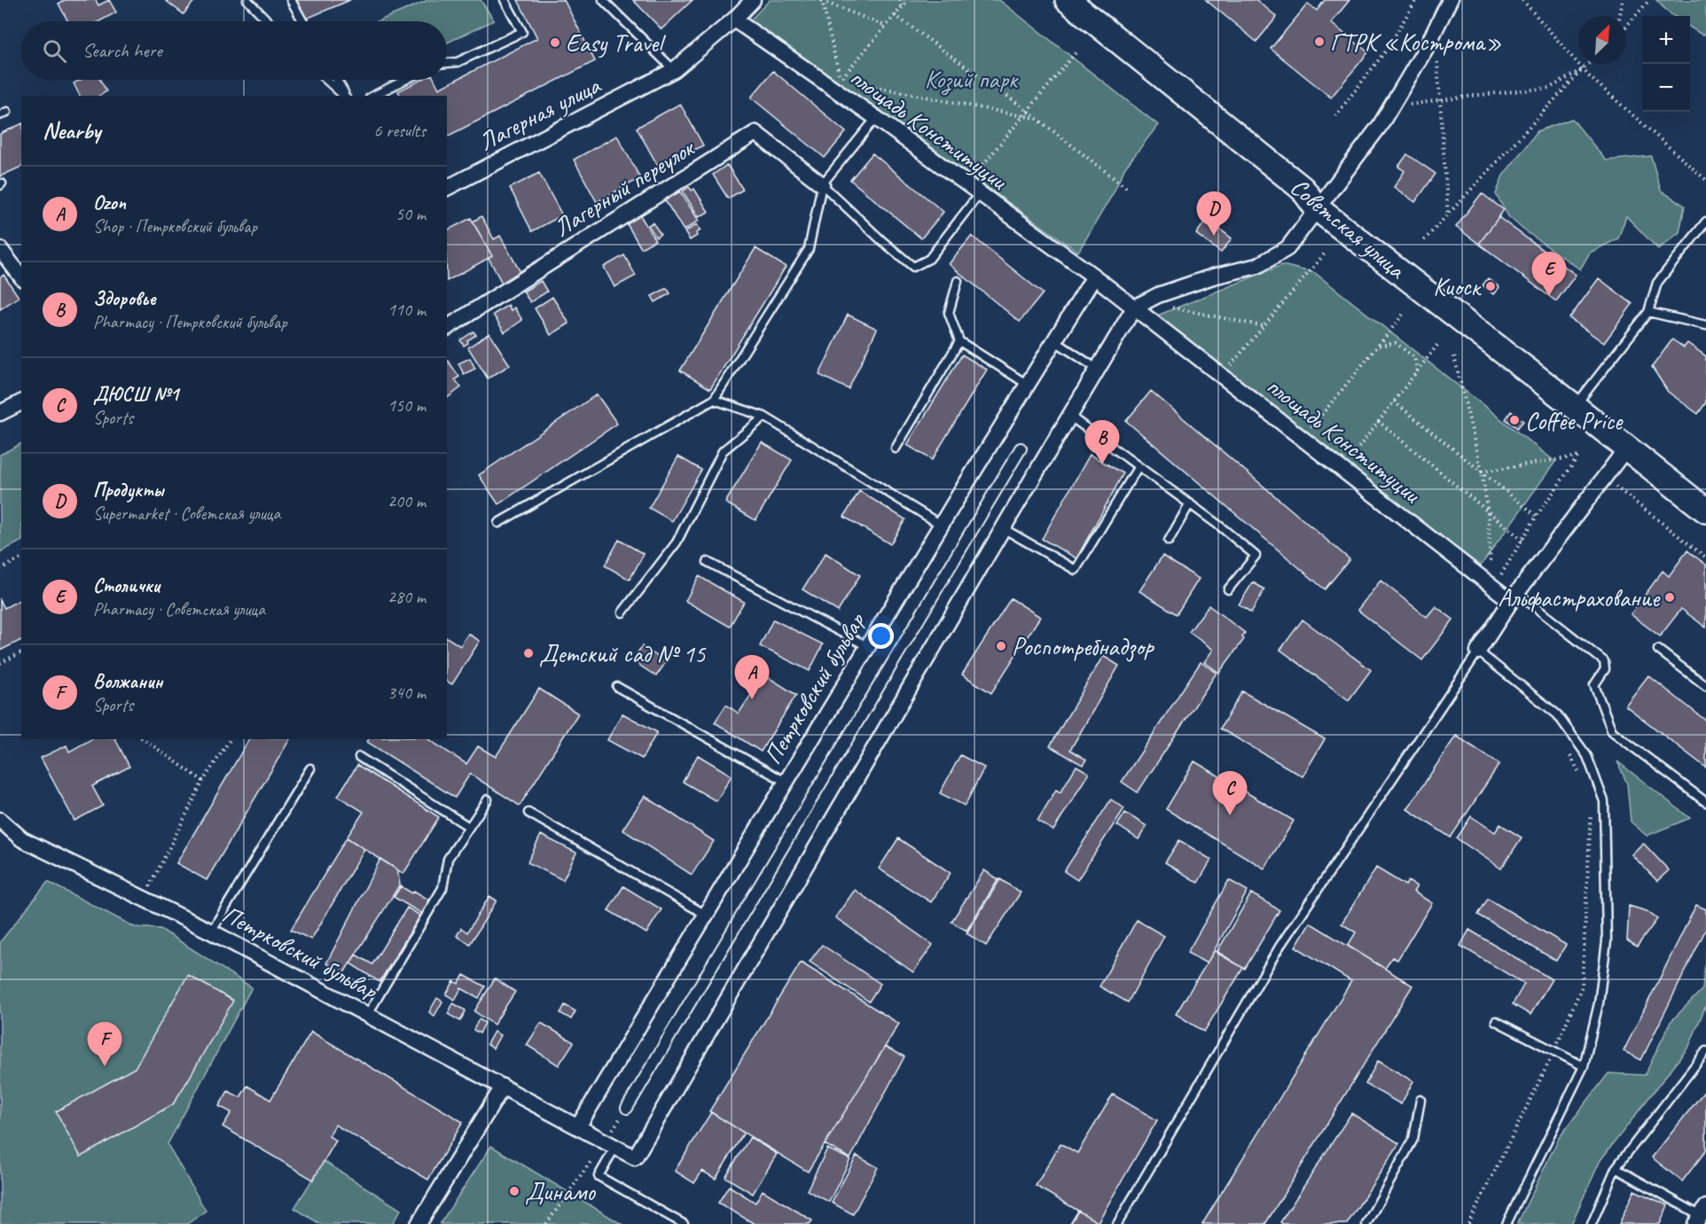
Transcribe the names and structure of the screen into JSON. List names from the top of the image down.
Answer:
{
  "streets": {
    "main road": ["Советская улица"],
    "street": [
      "Лагерная улица",
      "площадь Конституции",
      "Лагерный переулок",
      "Петрковский бульвар"
    ]
  },
  "crossings": [
    ["Лагерная улица", "площадь Конституции"],
    ["площадь Конституции", "Петрковский бульвар"]
  ],
  "parks": ["Козий парк"],
  "places": [
    "ГТРК «Кострома»",
    "Easy Travel",
    "Киоск",
    "Coffee Price",
    "Альфастрахование",
    "Роспотребнадзор",
    "Детский сад № 15",
    "Динамо"
  ],
  "north": "top right",
  "page": {
    "map_buttons": ["+", "−"],
    "search": "Search here",
    "heading": ["Nearby", "6 results"],
    "list": [
      {
        "mark": "A",
        "name": "Ozon",
        "note": "Shop · Петрковский бульвар",
        "value": "50 m"
      },
      {
        "mark": "B",
        "name": "Здоровье",
        "note": "Pharmacy · Петрковский бульвар",
        "value": "110 m"
      },
      {
        "mark": "C",
        "name": "ДЮСШ №1",
        "note": "Sports",
        "value": "150 m"
      },
      {
        "mark": "D",
        "name": "Продукты",
        "note": "Supermarket · Советская улица",
        "value": "200 m"
      },
      {
        "mark": "E",
        "name": "Столички",
        "note": "Pharmacy · Советская улица",
        "value": "280 m"
      },
      {
        "mark": "F",
        "name": "Волжанин",
        "note": "Sports",
        "value": "340 m"
      }
    ],
    "pins": [
      "D",
      "E",
      "B",
      "A",
      "C",
      "F"
    ]
  }
}
